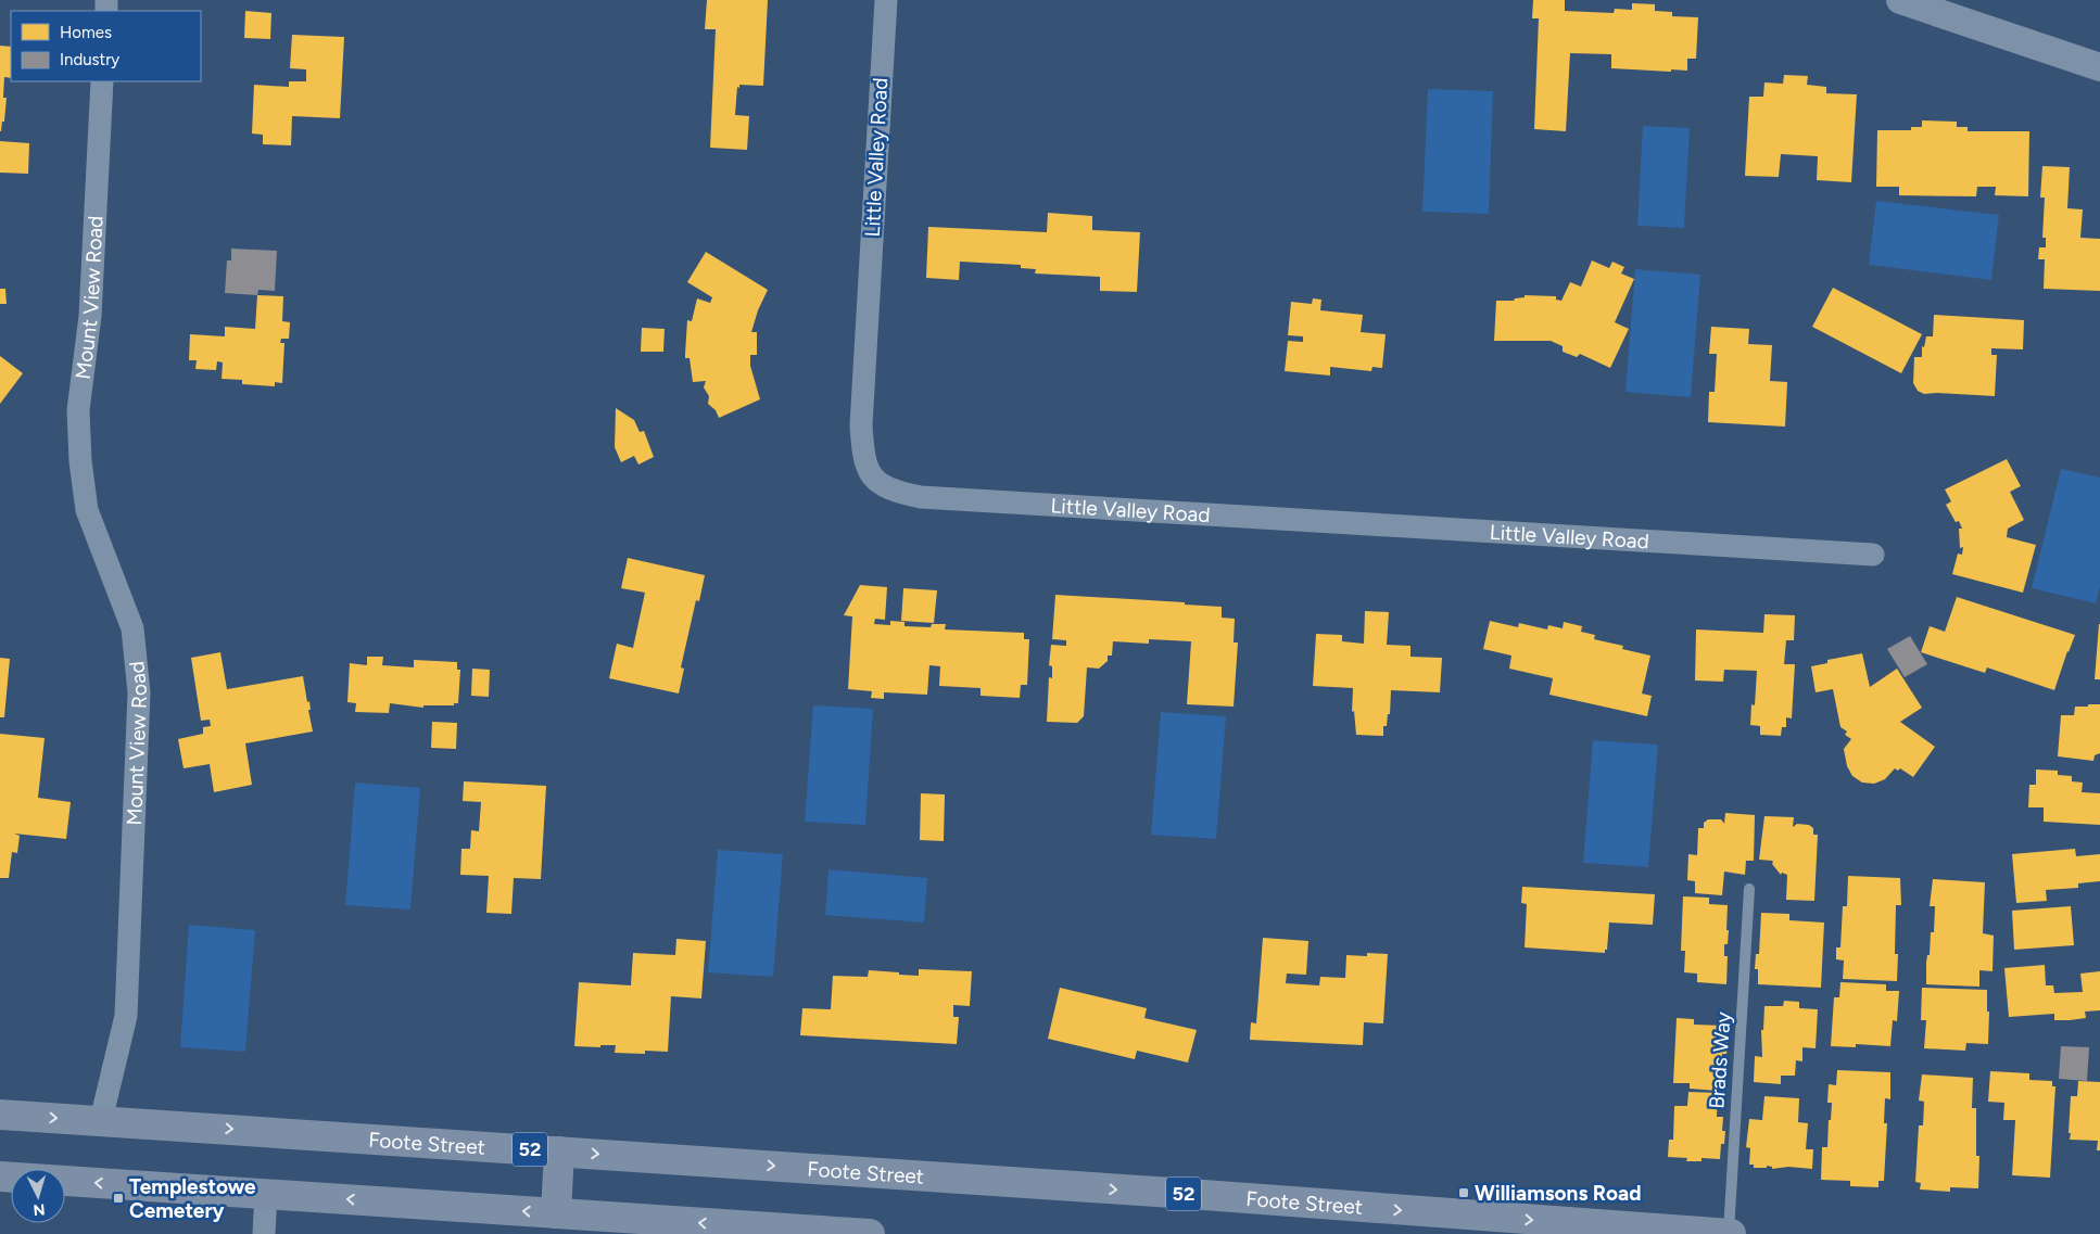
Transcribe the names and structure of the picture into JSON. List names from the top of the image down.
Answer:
{
  "streets": {
    "main road": ["Foote Street", "52"],
    "street": ["Little Valley Road", "Mount View Road"],
    "lane": ["Brads Way"]
  },
  "crossings": [
    ["Mount View Road", "Foote Street"],
    ["Brads Way", "Foote Street"]
  ],
  "places": {
    "transit": ["Williamsons Road", "Templestowe Cemetery"]
  },
  "legend": ["Homes", "Industry"],
  "north": "bottom"
}
